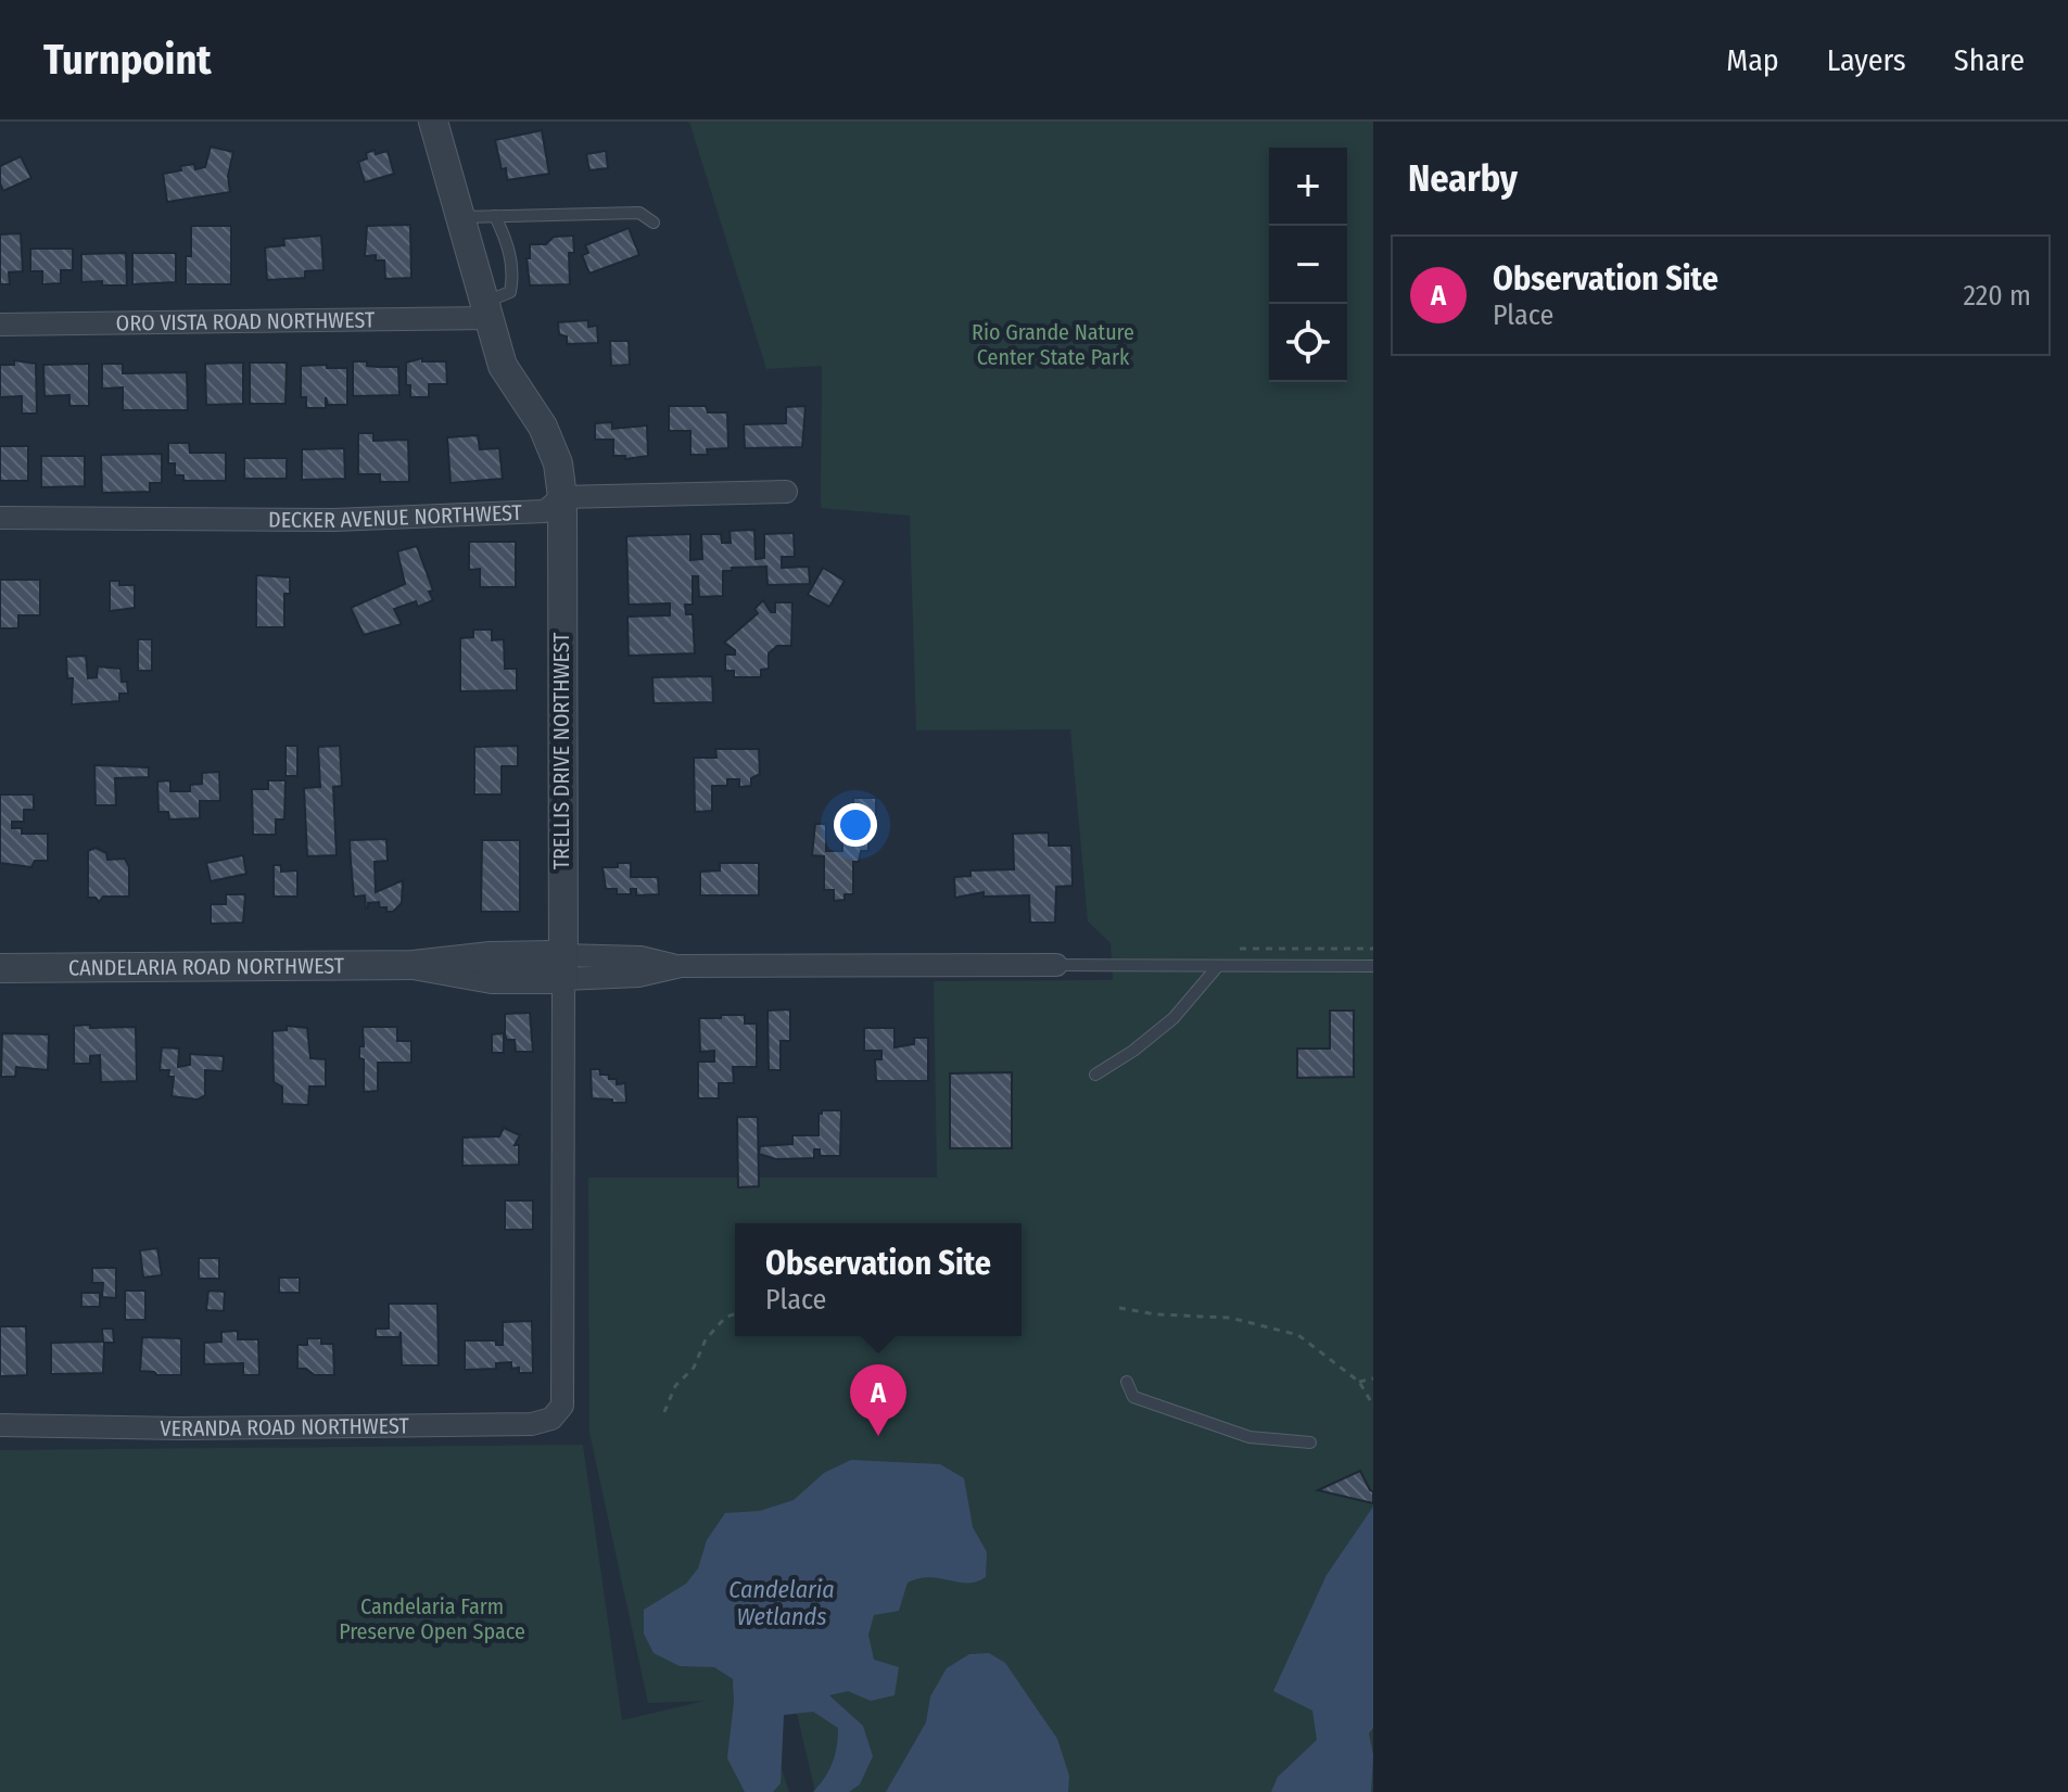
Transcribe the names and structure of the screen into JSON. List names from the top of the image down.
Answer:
{
  "streets": {
    "street": [
      "ORO VISTA ROAD NORTHWEST",
      "DECKER AVENUE NORTHWEST",
      "TRELLIS DRIVE NORTHWEST",
      "CANDELARIA ROAD NORTHWEST",
      "VERANDA ROAD NORTHWEST"
    ]
  },
  "crossings": [
    ["ORO VISTA ROAD NORTHWEST", "TRELLIS DRIVE NORTHWEST"],
    ["DECKER AVENUE NORTHWEST", "TRELLIS DRIVE NORTHWEST"],
    ["TRELLIS DRIVE NORTHWEST", "CANDELARIA ROAD NORTHWEST"],
    ["TRELLIS DRIVE NORTHWEST", "VERANDA ROAD NORTHWEST"]
  ],
  "water": ["Candelaria Wetlands"],
  "parks": ["Rio Grande Nature Center State Park", "Candelaria Farm Preserve Open Space"],
  "page": {
    "header": "Turnpoint",
    "nav": ["Map", "Layers", "Share"],
    "heading": "Nearby",
    "map_buttons": ["+", "−"],
    "list": [
      {
        "mark": "A",
        "name": "Observation Site",
        "note": "Place",
        "value": "220 m"
      }
    ],
    "popup": ["Observation Site", "Place"],
    "pins": "A"
  }
}
